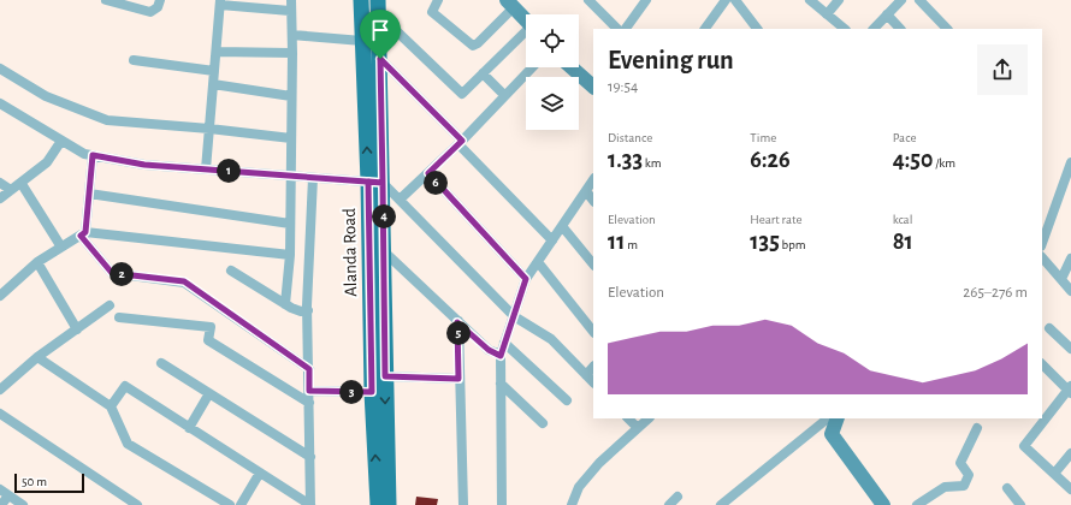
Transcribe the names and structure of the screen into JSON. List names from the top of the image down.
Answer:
{
  "streets": {
    "main road": ["Alanda Road"]
  },
  "scale_bar": "50 m",
  "page": {
    "heading": ["Evening run", "19:54"],
    "stats": [
      ["Distance", "1.33 km"],
      ["Time", "6:26"],
      ["Pace", "4:50 /km"],
      ["Elevation", "11 m"],
      ["Heart rate", "135 bpm"],
      ["kcal", "81"]
    ],
    "pins": [
      "1",
      "6",
      "4",
      "2",
      "5",
      "3"
    ],
    "chart": ["Elevation", "265–276 m"],
    "scale": "50 m"
  }
}
